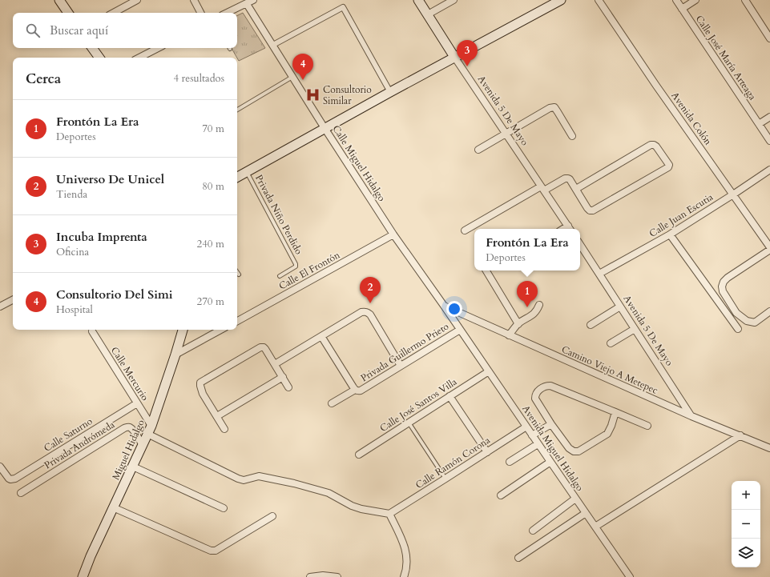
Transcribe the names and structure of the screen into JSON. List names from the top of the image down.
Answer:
{
  "streets": {
    "main road": ["Avenida 5 De Mayo", "Miguel Hidalgo"],
    "street": [
      "Calle José María Arteaga",
      "Avenida Colón",
      "Calle Miguel Hidalgo",
      "Calle Juan Escutia",
      "Calle El Frontón",
      "Privada Guillermo Prieto",
      "Camino Viejo A Metepec",
      "Calle Mercurio",
      "Calle José Santos Villa",
      "Calle Saturno",
      "Privada Andrómeda",
      "Avenida Miguel Hidalgo",
      "Calle Ramón Corona"
    ],
    "lane": ["Privada Niño Perdido"]
  },
  "crossings": [
    ["Avenida 5 De Mayo", "Calle Juan Escutia"],
    ["Avenida 5 De Mayo", "Camino Viejo A Metepec"],
    ["Avenida Colón", "Calle Juan Escutia"],
    ["Calle Miguel Hidalgo", "Calle El Frontón"],
    ["Calle Miguel Hidalgo", "Privada Guillermo Prieto"],
    ["Calle Miguel Hidalgo", "Camino Viejo A Metepec"],
    ["Calle Miguel Hidalgo", "Avenida Miguel Hidalgo"],
    ["Privada Guillermo Prieto", "Avenida Miguel Hidalgo"],
    ["Calle Mercurio", "Calle Saturno"],
    ["Calle Mercurio", "Miguel Hidalgo"],
    ["Calle José Santos Villa", "Avenida Miguel Hidalgo"],
    ["Privada Andrómeda", "Miguel Hidalgo"],
    ["Avenida Miguel Hidalgo", "Calle Ramón Corona"]
  ],
  "places": {
    "hospital": ["Consultorio Similar"]
  },
  "page": {
    "search": "Buscar aquí",
    "pins": [
      "3",
      "4",
      "2",
      "1"
    ],
    "heading": ["Cerca", "4 resultados"],
    "list": [
      {
        "mark": "1",
        "name": "Frontón La Era",
        "note": "Deportes",
        "value": "70 m"
      },
      {
        "mark": "2",
        "name": "Universo De Unicel",
        "note": "Tienda",
        "value": "80 m"
      },
      {
        "mark": "3",
        "name": "Incuba Imprenta",
        "note": "Oficina",
        "value": "240 m"
      },
      {
        "mark": "4",
        "name": "Consultorio Del Simi",
        "note": "Hospital",
        "value": "270 m"
      }
    ],
    "popup": ["Frontón La Era", "Deportes"],
    "map_buttons": ["+", "−"]
  }
}
